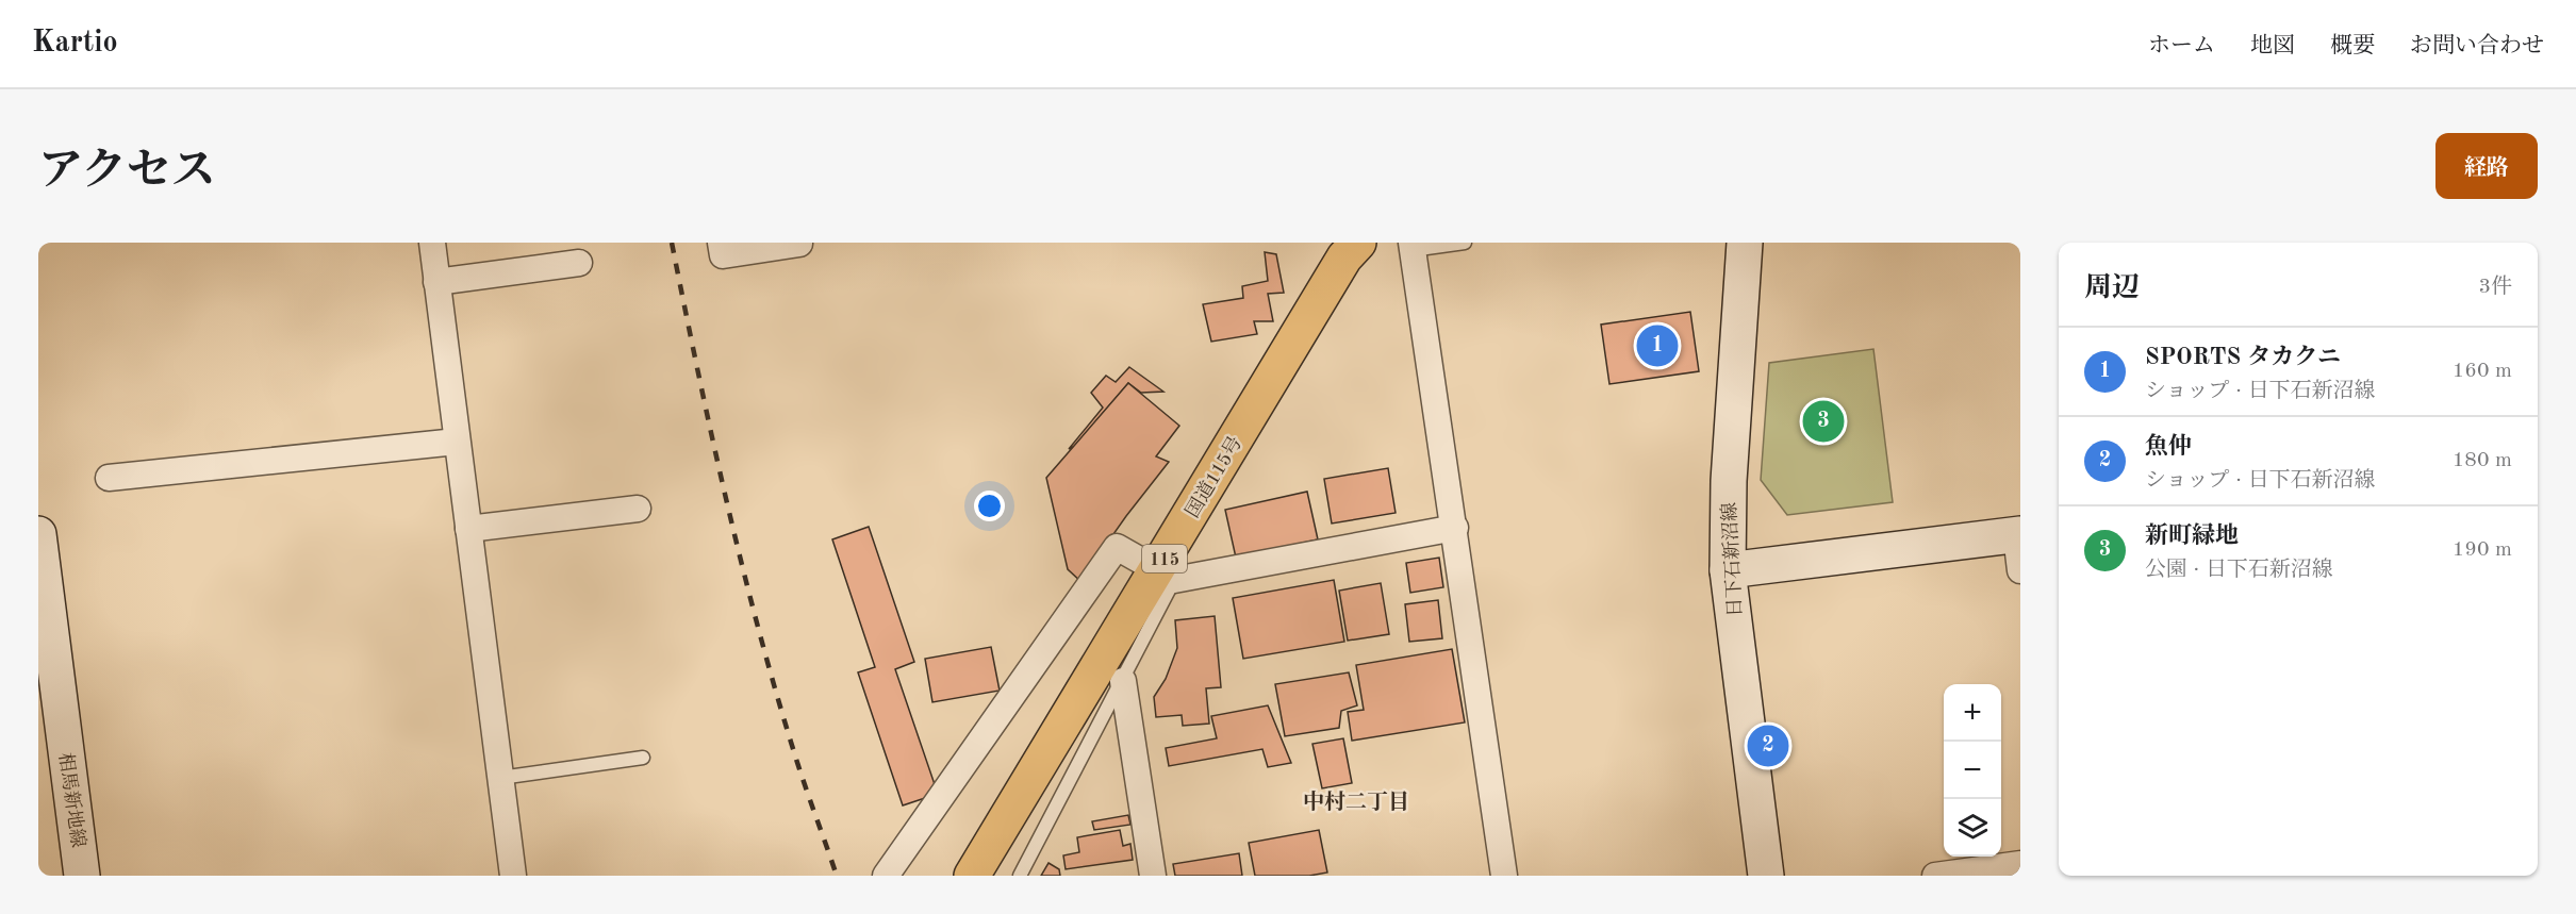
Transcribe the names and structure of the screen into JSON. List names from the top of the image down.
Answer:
{
  "streets": {
    "highway": ["国道115号", "115"],
    "main road": ["日下石新沼線", "相馬新地線"]
  },
  "districts": ["中村二丁目"],
  "page": {
    "header": "Kartio",
    "nav": [
      "ホーム",
      "地図",
      "概要",
      "お問い合わせ"
    ],
    "title": "アクセス",
    "buttons": "経路",
    "heading": ["周辺", "3件"],
    "pins": ["1", "3", "2"],
    "list": [
      {
        "mark": "1",
        "name": "SPORTS タカクニ",
        "note": "ショップ · 日下石新沼線",
        "value": "160 m"
      },
      {
        "mark": "2",
        "name": "魚仲",
        "note": "ショップ · 日下石新沼線",
        "value": "180 m"
      },
      {
        "mark": "3",
        "name": "新町緑地",
        "note": "公園 · 日下石新沼線",
        "value": "190 m"
      }
    ],
    "map_buttons": ["+", "−"]
  }
}
